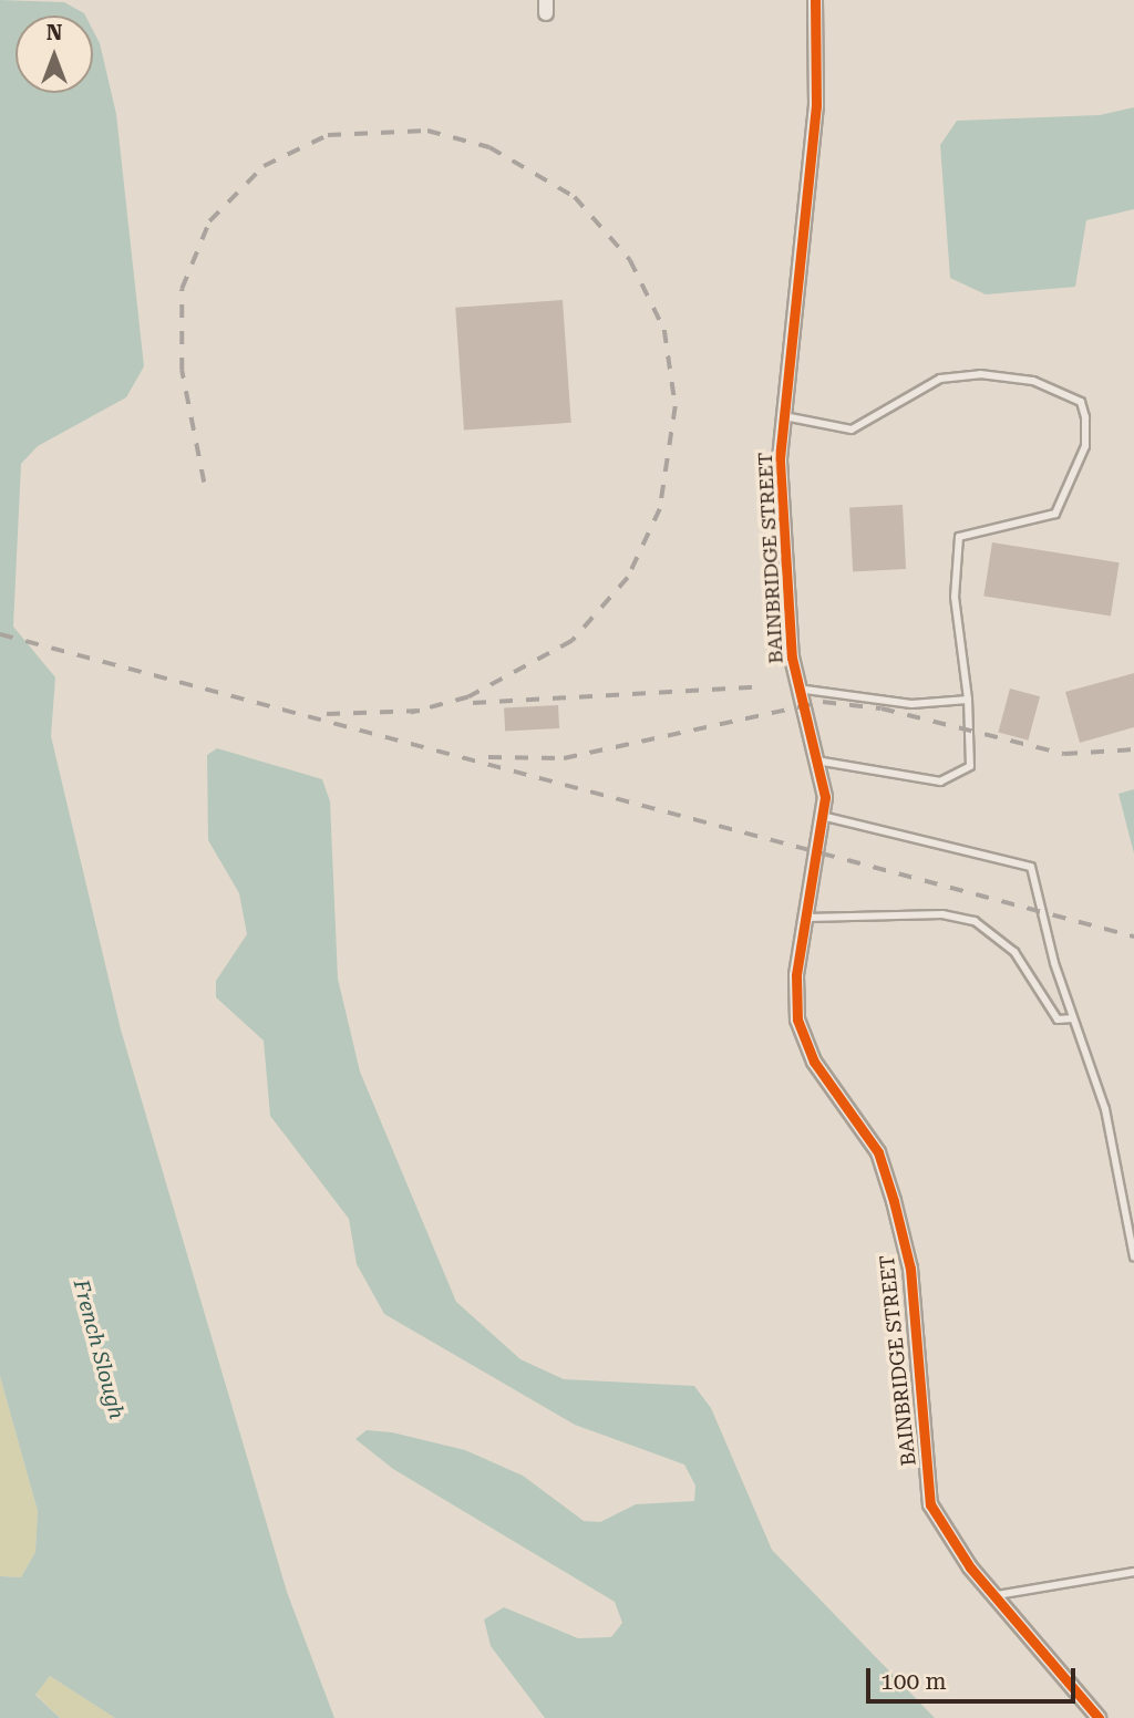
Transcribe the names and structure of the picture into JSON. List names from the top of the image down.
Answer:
{
  "streets": {
    "street": ["BAINBRIDGE STREET"]
  },
  "water": ["French Slough"],
  "scale_bar": "100 m",
  "north": "top"
}
